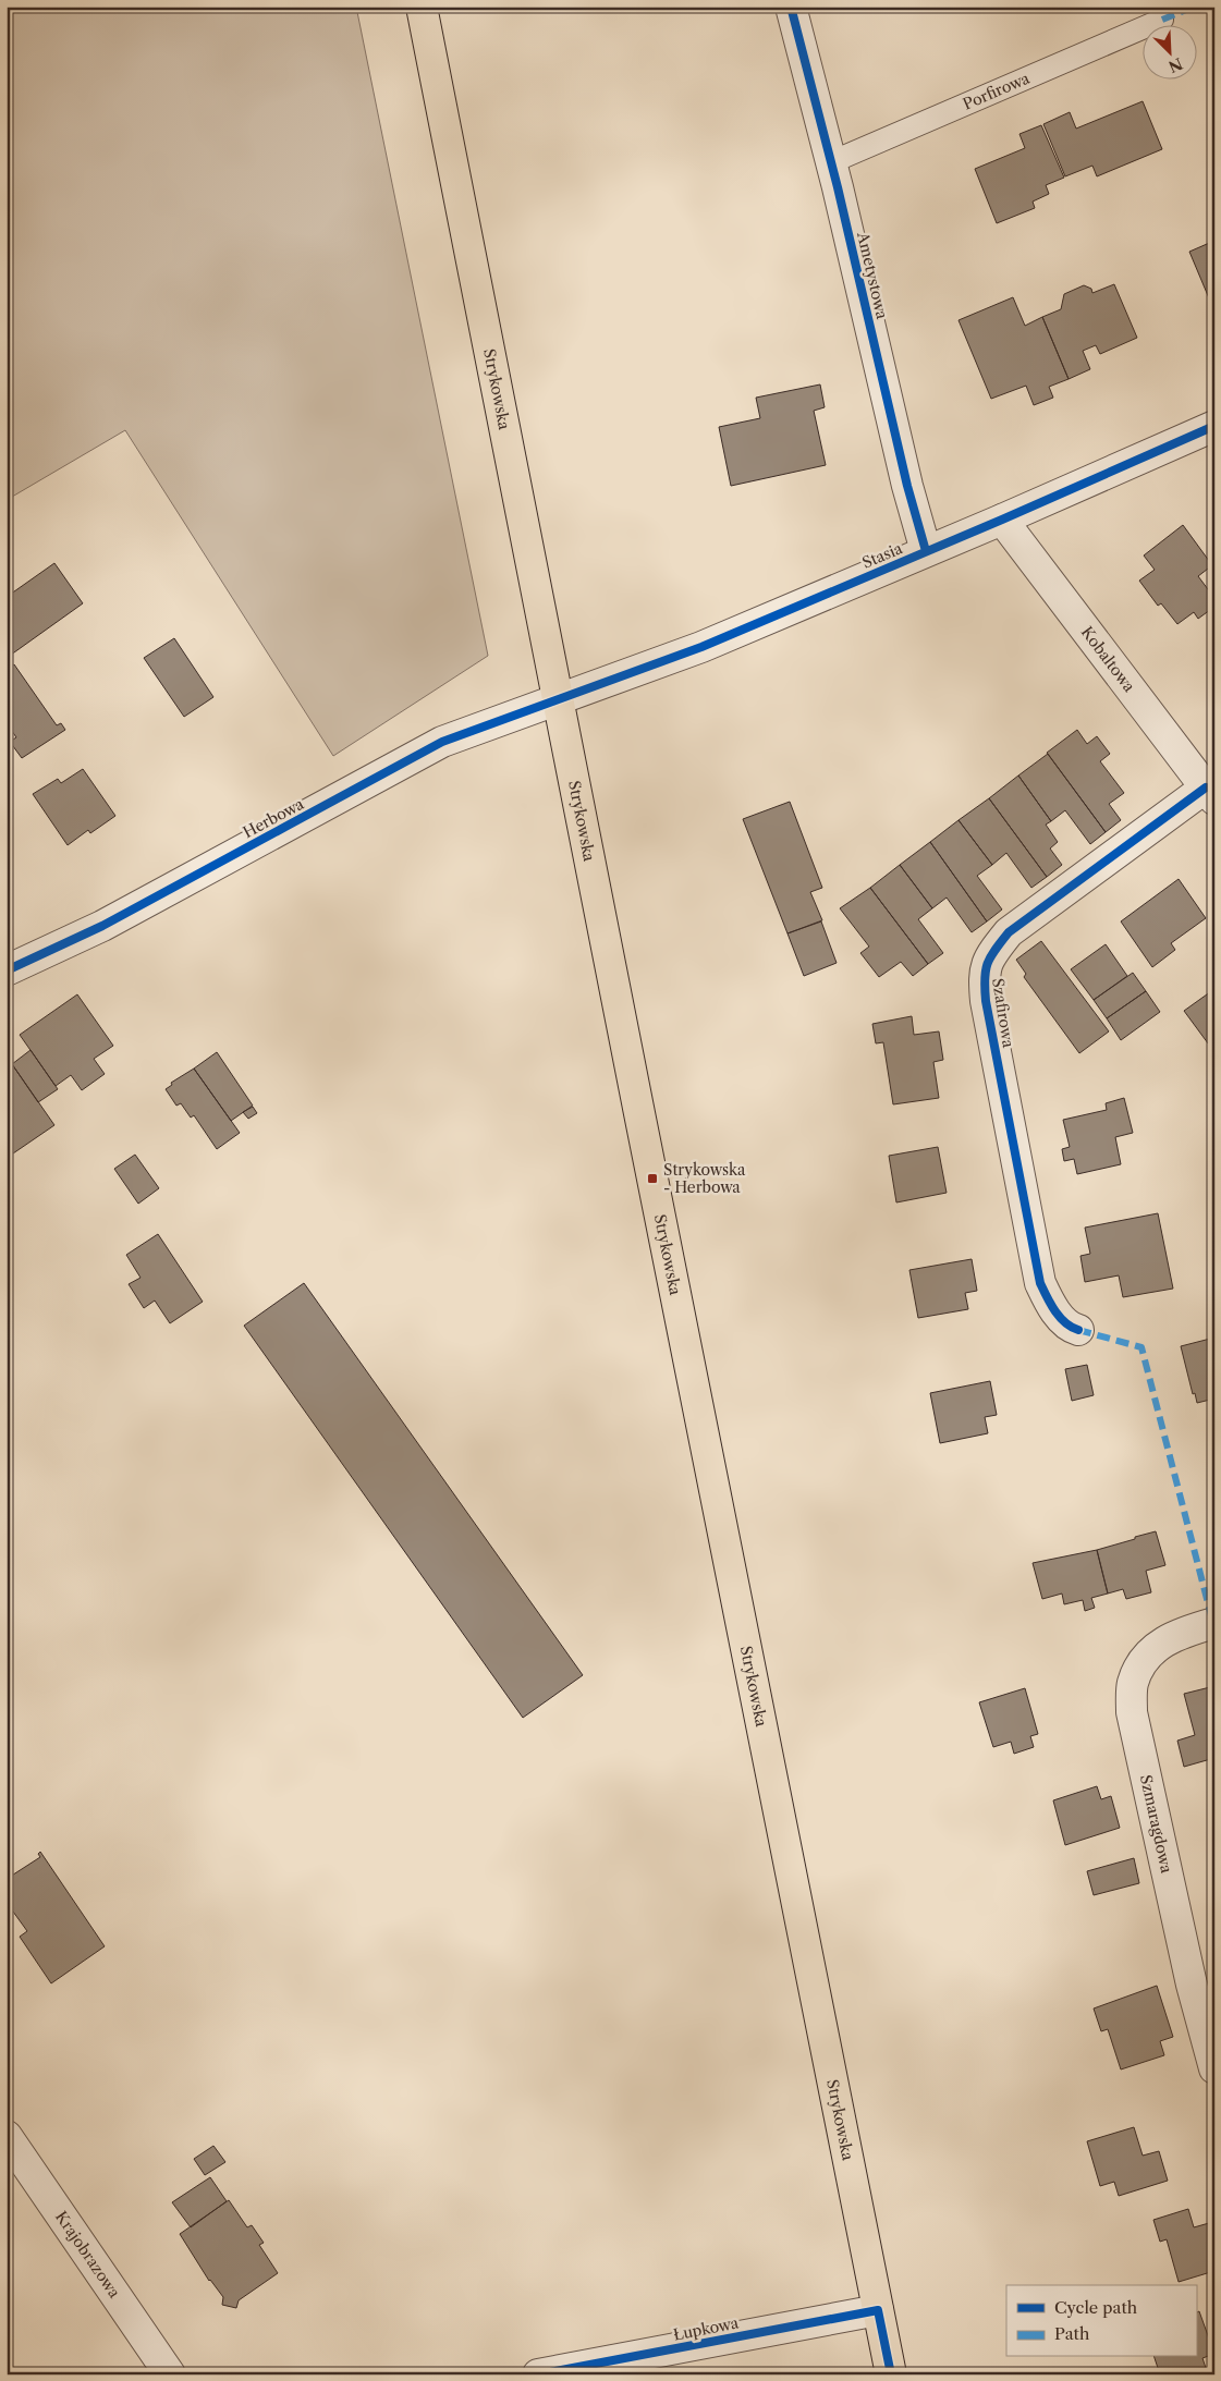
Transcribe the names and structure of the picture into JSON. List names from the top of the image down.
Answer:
{
  "streets": {
    "main road": ["Strykowska"],
    "street": [
      "Ametystowa",
      "Stasia",
      "Kobaltowa",
      "Herbowa",
      "Szafirowa",
      "Szmaragdowa",
      "Krajobrazowa",
      "Łupkowa"
    ],
    "lane": ["Porfirowa"]
  },
  "crossings": [
    ["Porfirowa", "Ametystowa"],
    ["Ametystowa", "Stasia"],
    ["Strykowska", "Stasia"],
    ["Strykowska", "Herbowa"],
    ["Strykowska", "Łupkowa"],
    ["Stasia", "Kobaltowa"],
    ["Stasia", "Herbowa"],
    ["Kobaltowa", "Szafirowa"]
  ],
  "places": {
    "transit": ["Strykowska - Herbowa"]
  },
  "legend": ["Cycle path", "Path"],
  "north": "bottom right"
}
